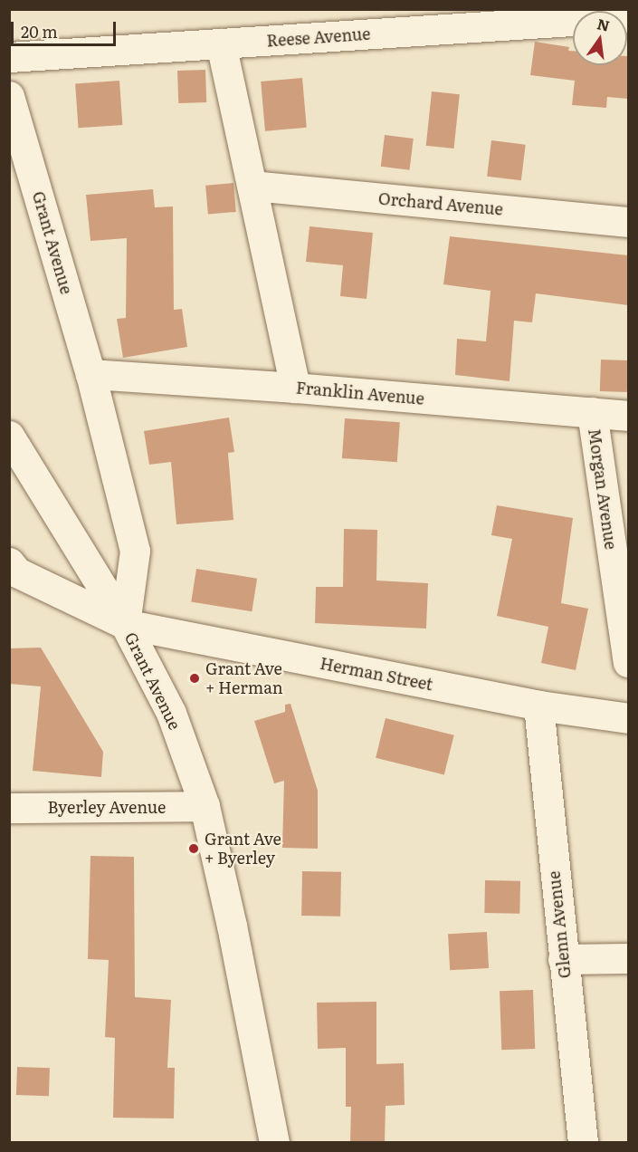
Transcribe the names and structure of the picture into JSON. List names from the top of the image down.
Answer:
{
  "streets": {
    "street": [
      "Reese Avenue",
      "Orchard Avenue",
      "Grant Avenue",
      "Franklin Avenue",
      "Morgan Avenue",
      "Herman Street",
      "Byerley Avenue",
      "Glenn Avenue"
    ]
  },
  "crossings": [
    ["Grant Avenue", "Franklin Avenue"],
    ["Grant Avenue", "Herman Street"],
    ["Grant Avenue", "Byerley Avenue"],
    ["Franklin Avenue", "Morgan Avenue"],
    ["Herman Street", "Glenn Avenue"]
  ],
  "places": ["Grant Ave + Herman", "Grant Ave + Byerley"],
  "scale_bar": "20 m",
  "north": "top"
}
